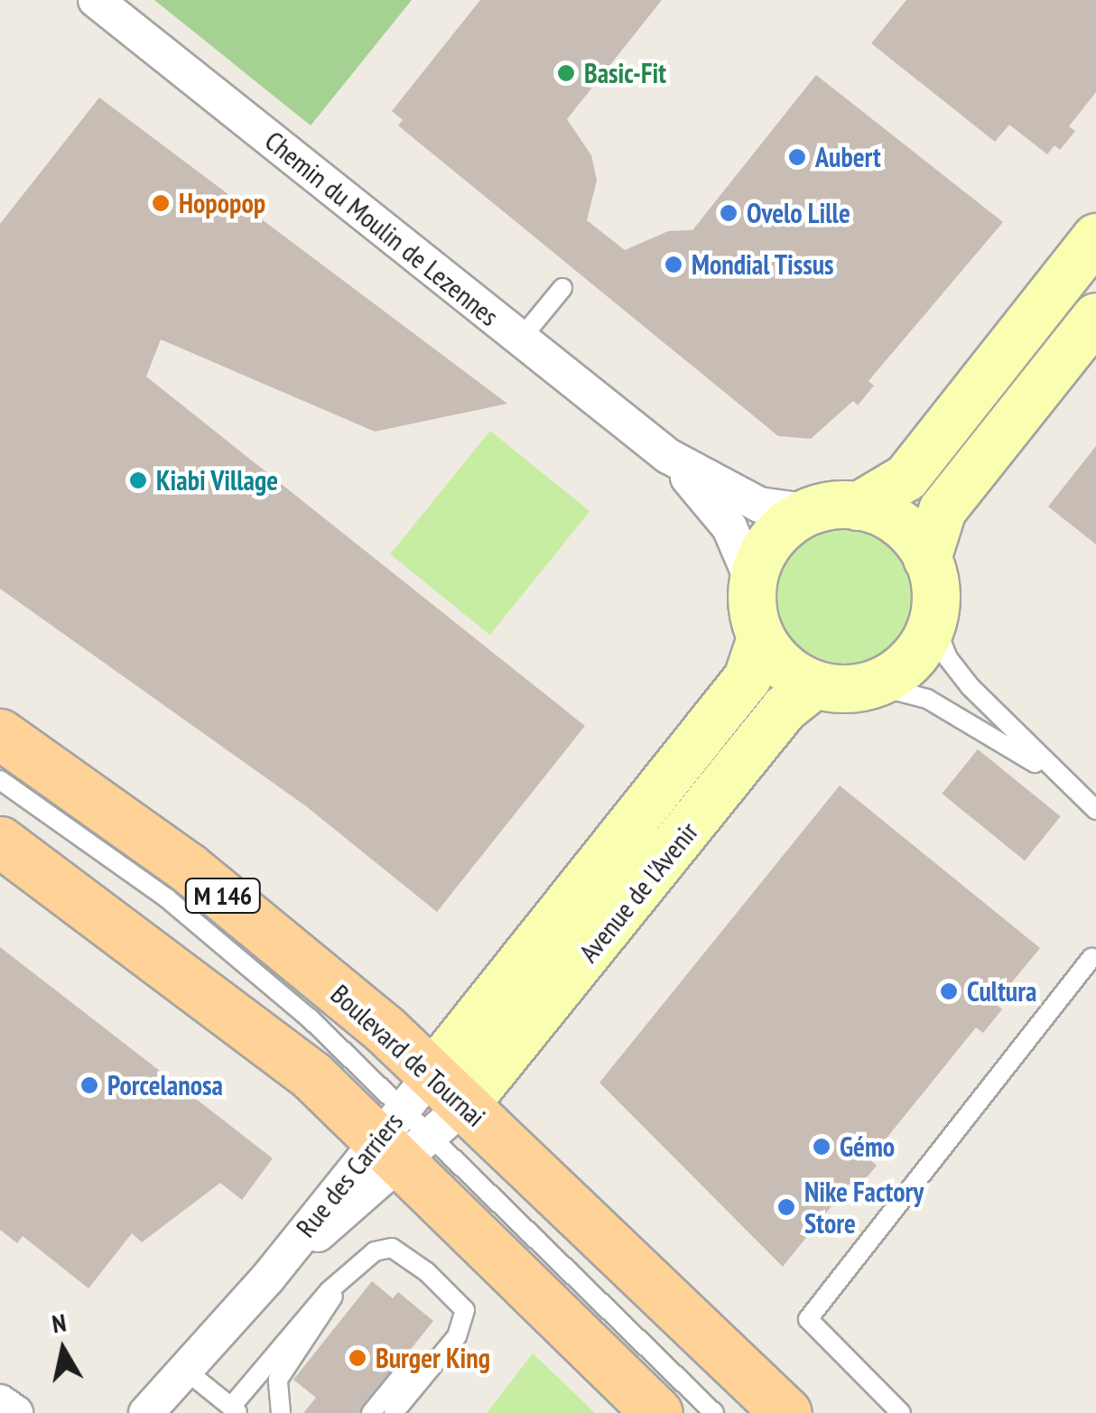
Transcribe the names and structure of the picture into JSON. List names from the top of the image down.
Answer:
{
  "streets": {
    "main road": ["Avenue de l'Avenir", "M 146", "Boulevard de Tournai"],
    "street": ["Chemin du Moulin de Lezennes", "Rue des Carriers"]
  },
  "crossings": [
    ["Chemin du Moulin de Lezennes", "Avenue de l'Avenir"],
    ["Avenue de l'Avenir", "Boulevard de Tournai"],
    ["Avenue de l'Avenir", "Rue des Carriers"],
    ["Boulevard de Tournai", "Rue des Carriers"]
  ],
  "places": [
    "Basic-Fit",
    "Aubert",
    "Hopopop",
    "Ovelo Lille",
    "Mondial Tissus",
    "Kiabi Village",
    "Cultura",
    "Porcelanosa",
    "Gémo",
    "Nike Factory Store",
    "Burger King"
  ],
  "north": "top"
}
